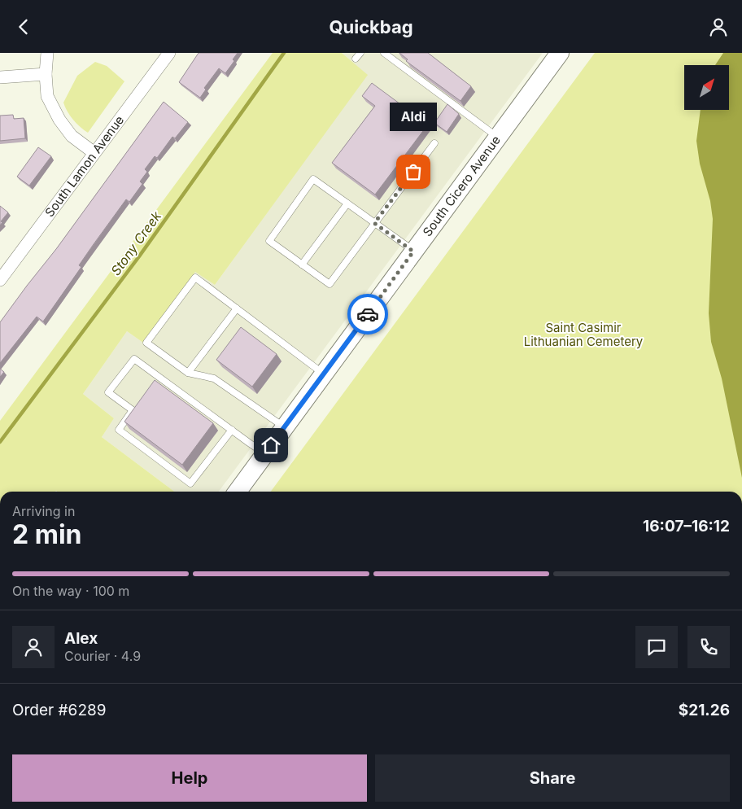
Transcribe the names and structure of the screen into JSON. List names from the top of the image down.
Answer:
{
  "streets": {
    "main road": ["South Cicero Avenue"],
    "street": ["South Lamon Avenue"]
  },
  "water": ["Stony Creek"],
  "parks": ["Saint Casimir Lithuanian Cemetery"],
  "places": ["Aldi"],
  "north": "top right",
  "page": {
    "header": "Quickbag",
    "bubble": "Aldi",
    "heading": ["2 min", "Arriving in", "16:07–16:12"],
    "panel": [
      "Alex",
      "Courier · 4.9",
      "Order #6289",
      "$21.26"
    ],
    "bar": "On the way · 100 m",
    "buttons": ["Help", "Share"]
  }
}
